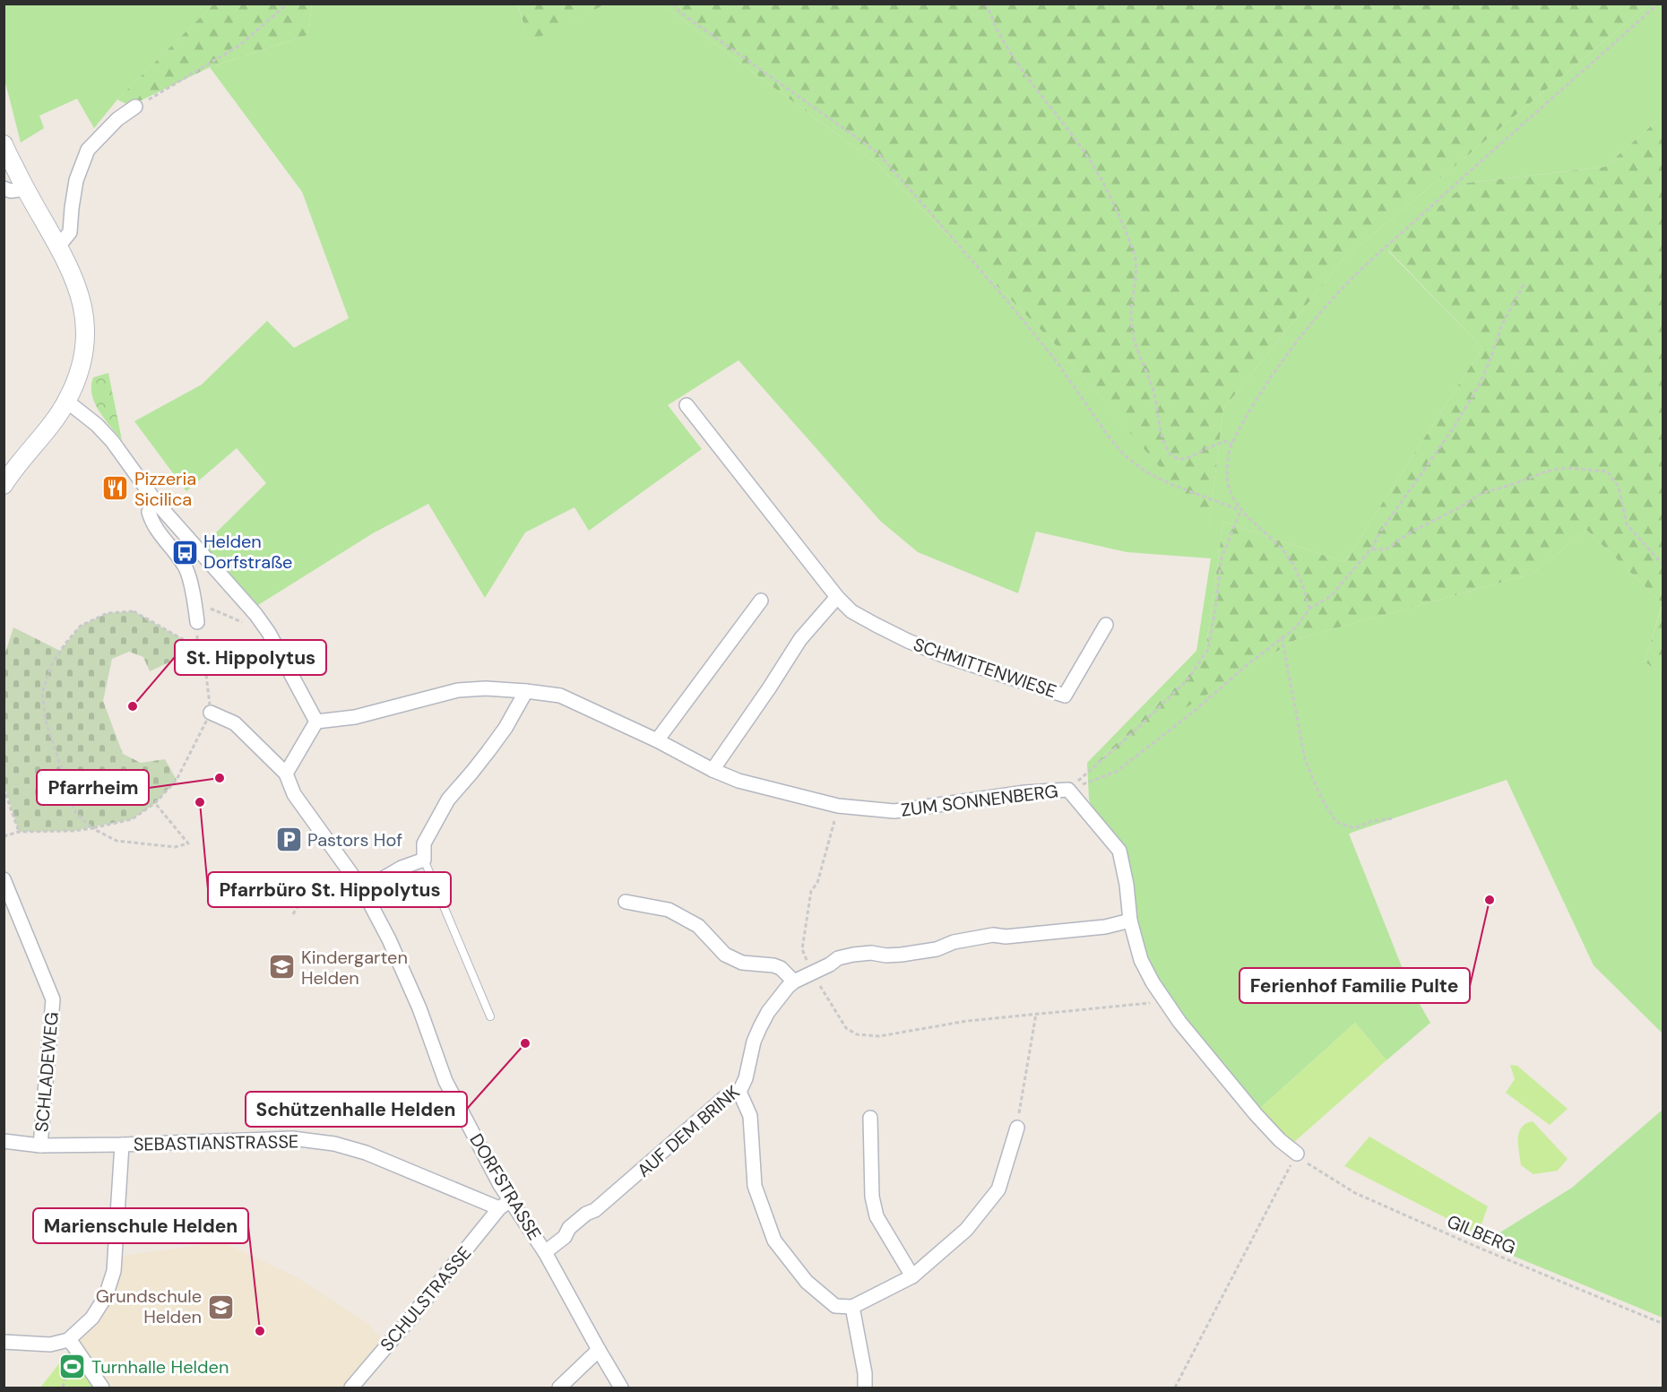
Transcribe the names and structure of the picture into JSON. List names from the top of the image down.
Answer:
{
  "streets": {
    "street": [
      "SCHMITTENWIESE",
      "ZUM SONNENBERG",
      "SCHLADEWEG",
      "AUF DEM BRINK",
      "SEBASTIANSTRASSE",
      "DORFSTRASSE",
      "SCHULSTRASSE"
    ],
    "path": ["GILBERG"]
  },
  "crossings": [
    ["ZUM SONNENBERG", "AUF DEM BRINK"],
    ["ZUM SONNENBERG", "GILBERG"],
    ["SCHLADEWEG", "SEBASTIANSTRASSE"],
    ["AUF DEM BRINK", "DORFSTRASSE"],
    ["SEBASTIANSTRASSE", "DORFSTRASSE"],
    ["SEBASTIANSTRASSE", "SCHULSTRASSE"],
    ["DORFSTRASSE", "SCHULSTRASSE"]
  ],
  "places": {
    "restaurant": ["Pizzeria Sicilica"],
    "bus stop": ["Helden Dorfstraße"],
    "other": [
      "St. Hippolytus",
      "Pfarrheim",
      "Pfarrbüro St. Hippolytus",
      "Ferienhof Familie Pulte",
      "Schützenhalle Helden",
      "Marienschule Helden"
    ],
    "parking": ["Pastors Hof"],
    "school or university": ["Kindergarten Helden", "Grundschule Helden"],
    "sports": ["Turnhalle Helden"]
  }
}
